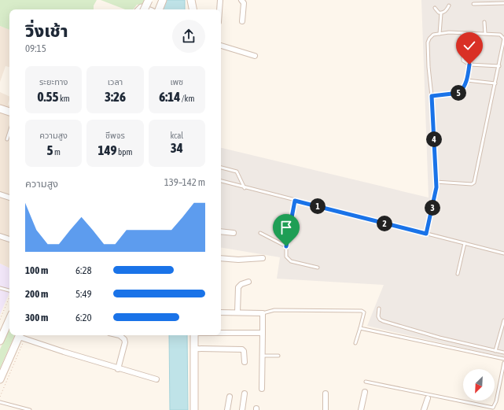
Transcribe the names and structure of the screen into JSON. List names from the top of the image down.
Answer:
{
  "north": "bottom left",
  "page": {
    "heading": ["วิ่งเช้า", "09:15"],
    "stats": [
      ["ระยะทาง", "0.55 km"],
      ["เวลา", "3:26"],
      ["เพซ", "6:14 /km"],
      ["ความสูง", "5 m"],
      ["ชีพจร", "149 bpm"],
      ["kcal", "34"]
    ],
    "pins": [
      "5",
      "4",
      "1",
      "3",
      "2"
    ],
    "chart": ["ความสูง", "139–142 m"],
    "list": [
      {
        "name": "100 m",
        "note": "6:28"
      },
      {
        "name": "200 m",
        "note": "5:49"
      },
      {
        "name": "300 m",
        "note": "6:20"
      }
    ]
  }
}
